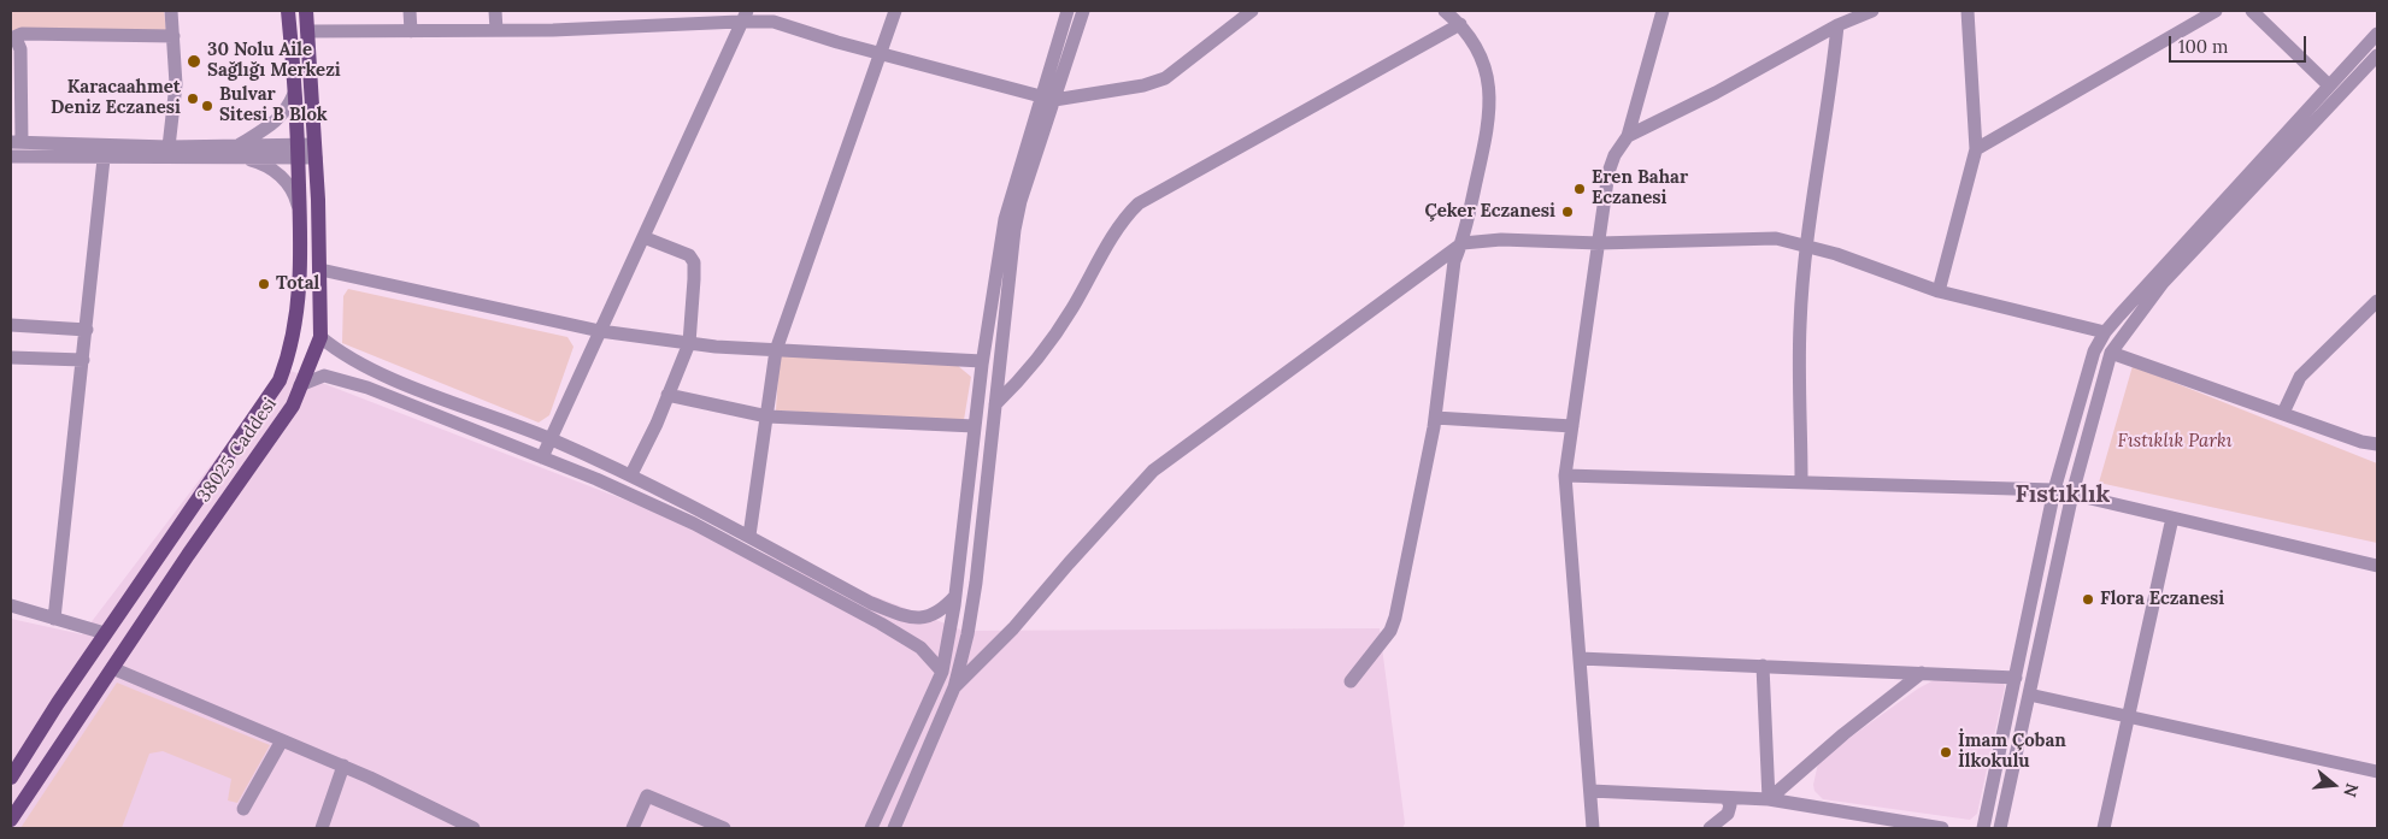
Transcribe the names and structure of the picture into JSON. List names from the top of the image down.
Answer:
{
  "streets": {
    "main road": ["38025 Caddesi"]
  },
  "districts": ["Fıstıklık"],
  "parks": ["Fıstıklık Parkı"],
  "places": [
    "30 Nolu Aile Sağlığı Merkezi",
    "Karacaahmet Deniz Eczanesi",
    "Bulvar Sitesi B Blok",
    "Eren Bahar Eczanesi",
    "Çeker Eczanesi",
    "Total",
    "Flora Eczanesi",
    "İmam Çoban İlkokulu"
  ],
  "scale_bar": "100 m",
  "north": "right"
}
